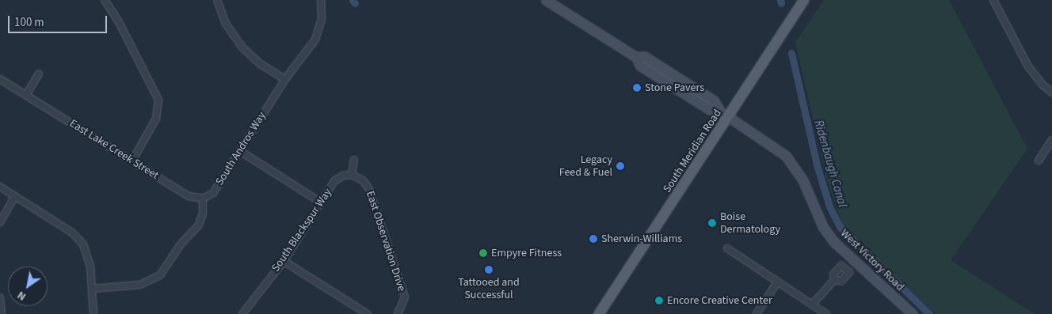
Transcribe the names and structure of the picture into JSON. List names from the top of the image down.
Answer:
{
  "streets": {
    "main road": ["South Meridian Road", "West Victory Road"],
    "street": [
      "South Andros Way",
      "East Lake Creek Street",
      "South Blackspur Way",
      "East Observation Drive"
    ]
  },
  "crossings": [
    ["South Andros Way", "East Lake Creek Street"],
    ["South Meridian Road", "West Victory Road"],
    ["South Blackspur Way", "East Observation Drive"]
  ],
  "water": ["Ridenbaugh Canal"],
  "places": [
    "Stone Pavers",
    "Legacy Feed & Fuel",
    "Boise Dermatology",
    "Sherwin-Williams",
    "Empyre Fitness",
    "Tattooed and Successful",
    "Encore Creative Center"
  ],
  "scale_bar": "100 m",
  "north": "bottom left"
}
